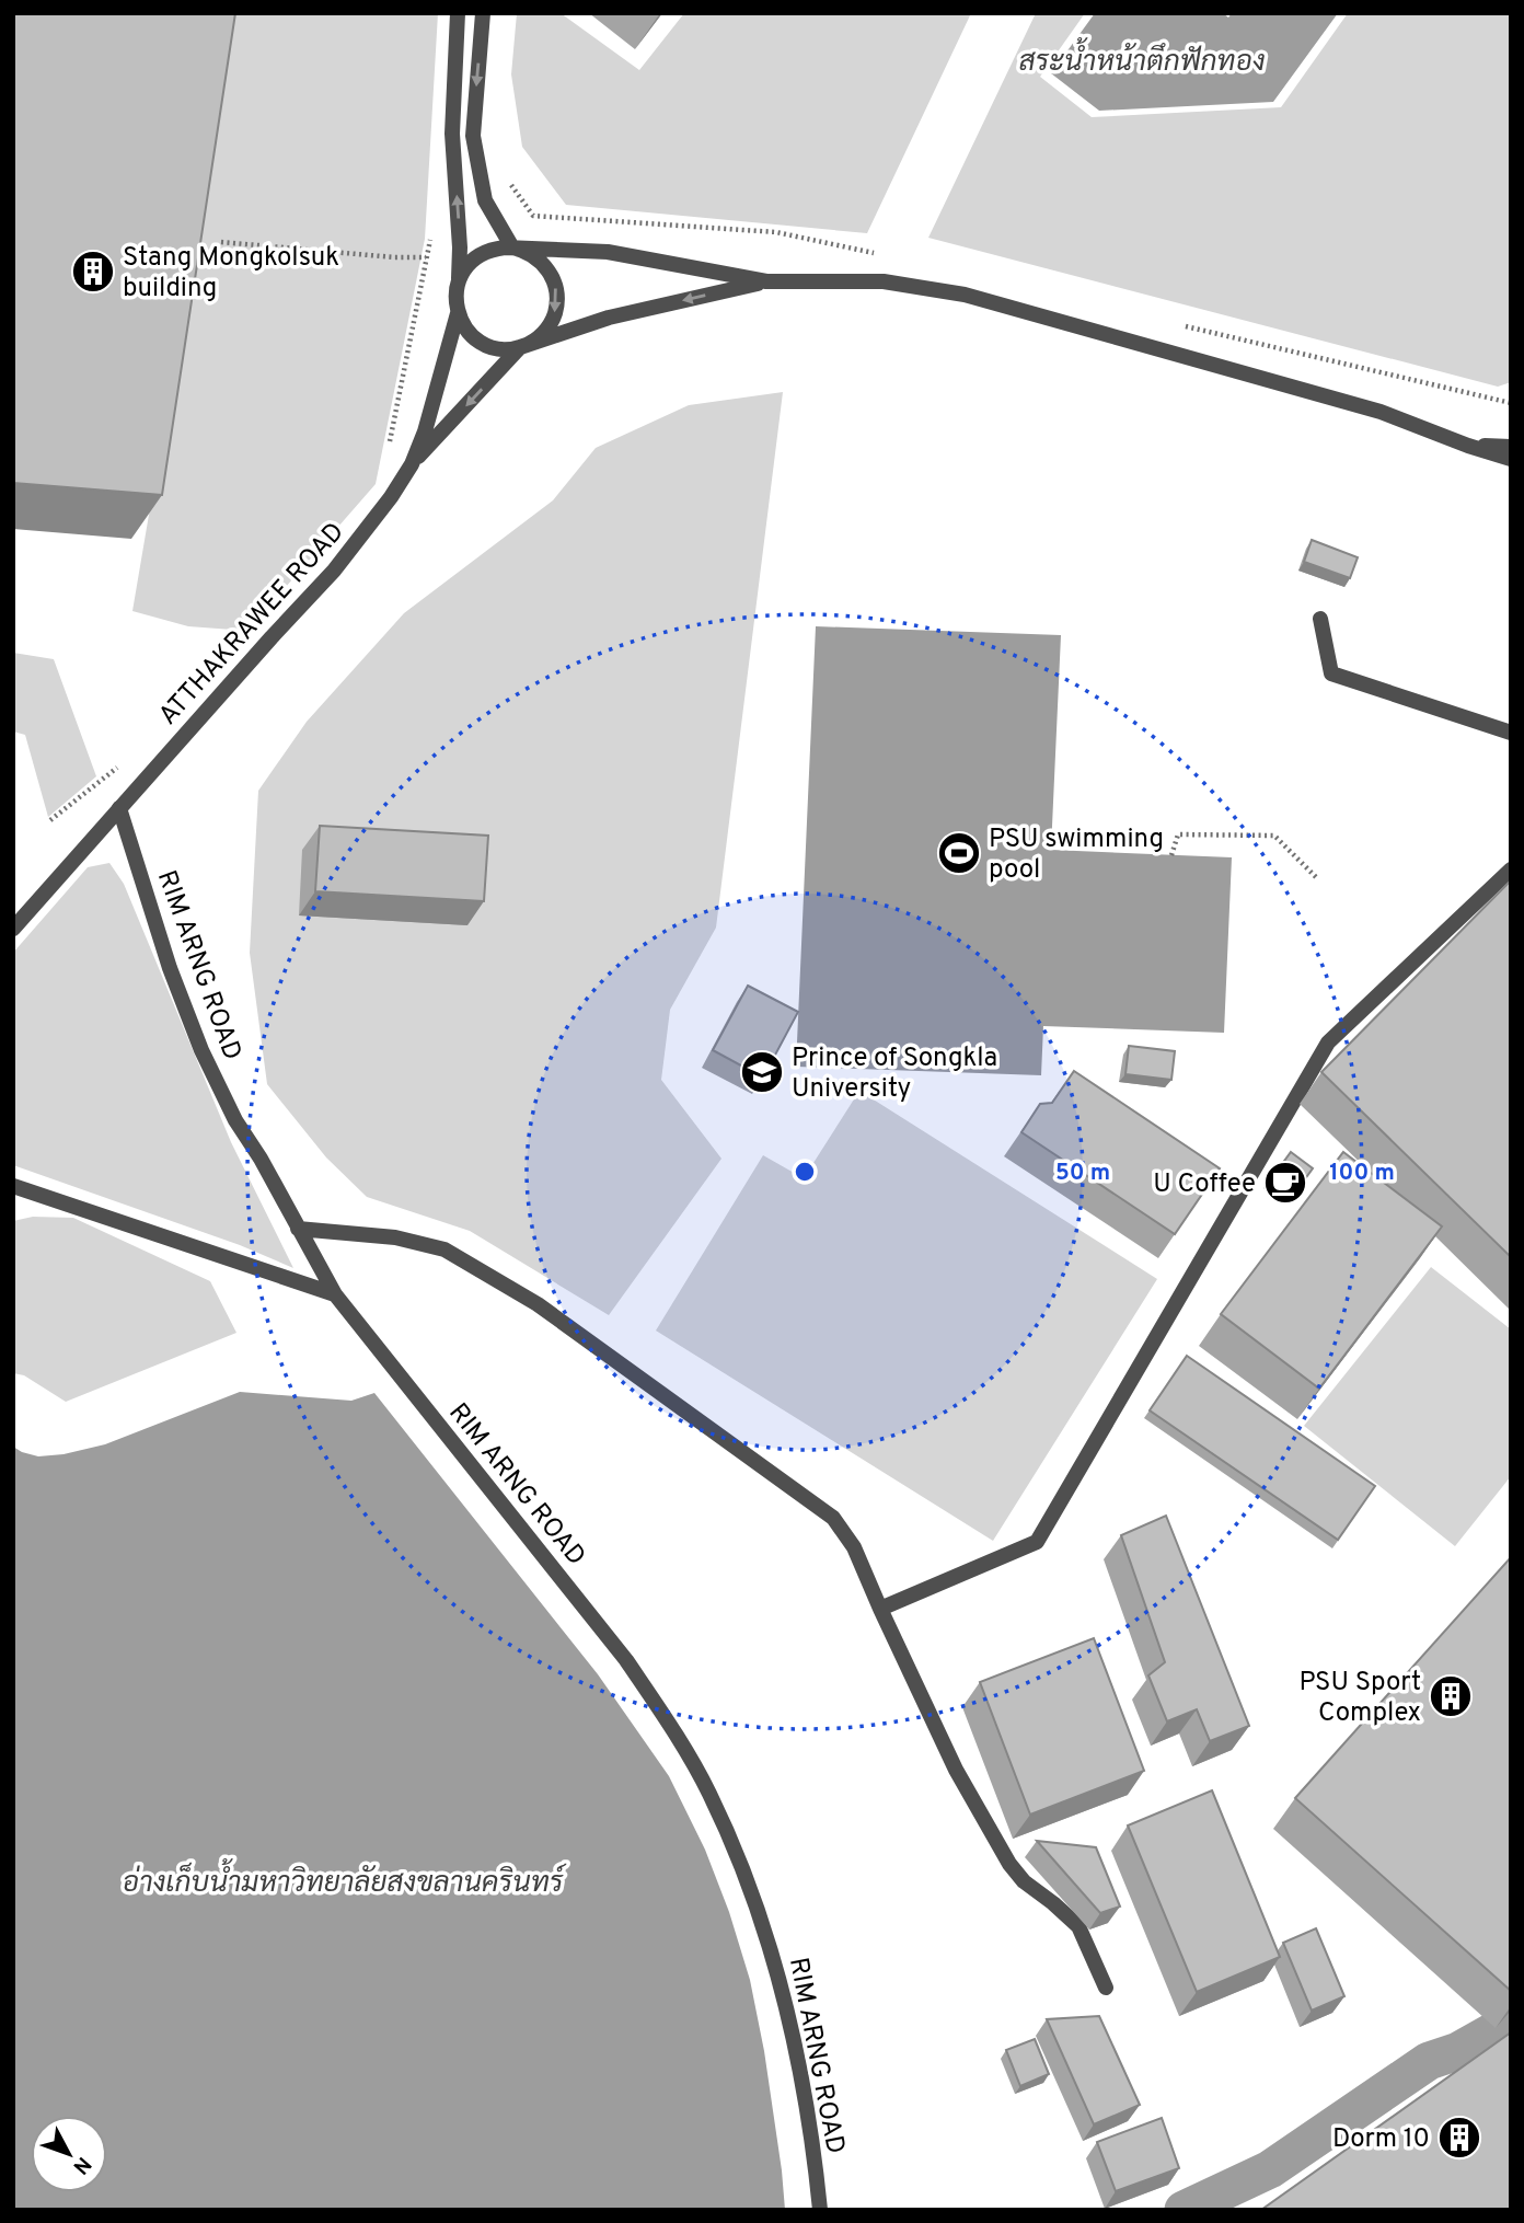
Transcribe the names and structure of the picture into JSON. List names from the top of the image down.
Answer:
{
  "streets": {
    "street": ["ATTHAKRAWEE ROAD", "RIM ARNG ROAD"]
  },
  "crossings": [
    ["ATTHAKRAWEE ROAD", "RIM ARNG ROAD"]
  ],
  "water": ["สระน้ำหน้าตึกฟักทอง", "อ่างเก็บน้ำมหาวิทยาลัยสงขลานครินทร์"],
  "places": {
    "building": ["Stang Mongkolsuk building", "PSU Sport Complex", "Dorm 10"],
    "sports": ["PSU swimming pool"],
    "school or university": ["Prince of Songkla University"],
    "cafe": ["U Coffee"]
  },
  "north": "bottom right",
  "rings": ["50 m", "100 m"]
}
